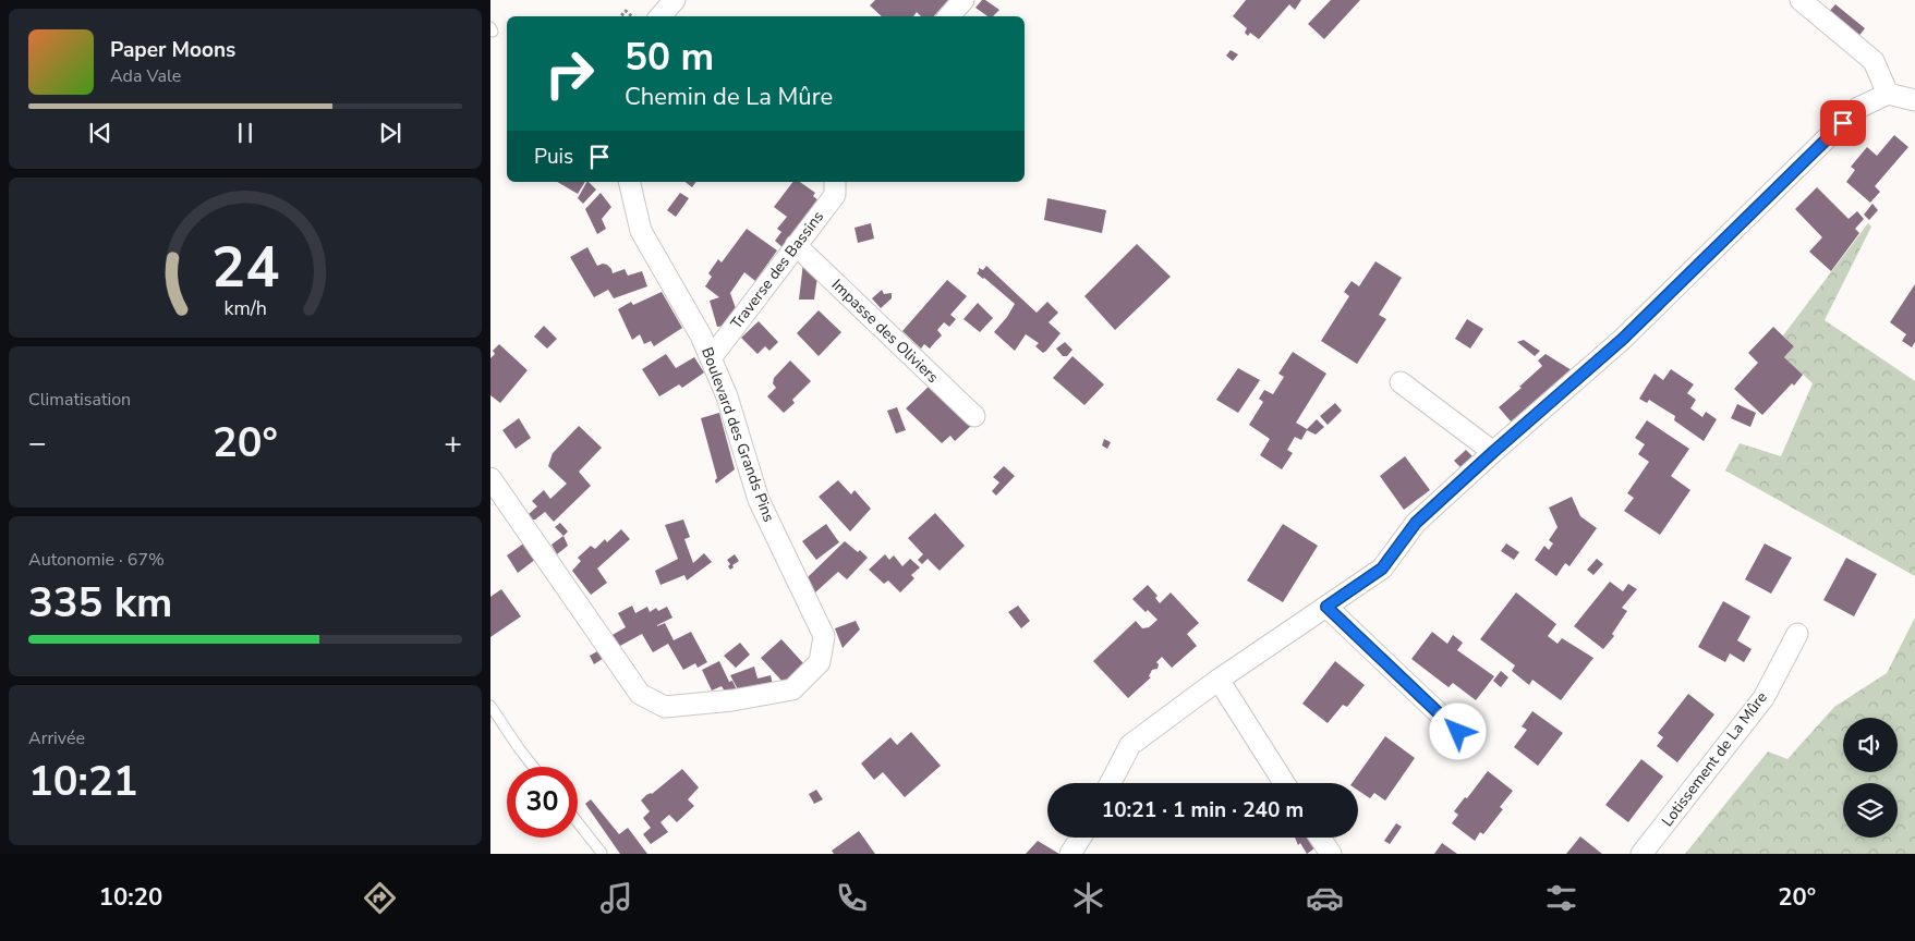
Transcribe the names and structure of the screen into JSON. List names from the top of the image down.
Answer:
{
  "streets": {
    "street": [
      "Traverse des Bassins",
      "Impasse des Oliviers",
      "Boulevard des Grands Pins",
      "Lotissement de La Mûre"
    ]
  },
  "crossings": [
    ["Traverse des Bassins", "Impasse des Oliviers"],
    ["Traverse des Bassins", "Boulevard des Grands Pins"]
  ],
  "page": {
    "turn": ["50 m", "Chemin de La Mûre"],
    "song": ["Paper Moons", "Ada Vale"],
    "then": "Puis",
    "tile": [
      "Climatisation",
      ["Autonomie · 67%", "335 km"],
      ["Arrivée", "10:21"]
    ],
    "heat": ["−", "20°", "+"],
    "limit": "30",
    "trip": "10:21 · 1 min · 240 m",
    "tabs": ["10:20", "20°"],
    "gauge": ["24", "km/h"]
  }
}
